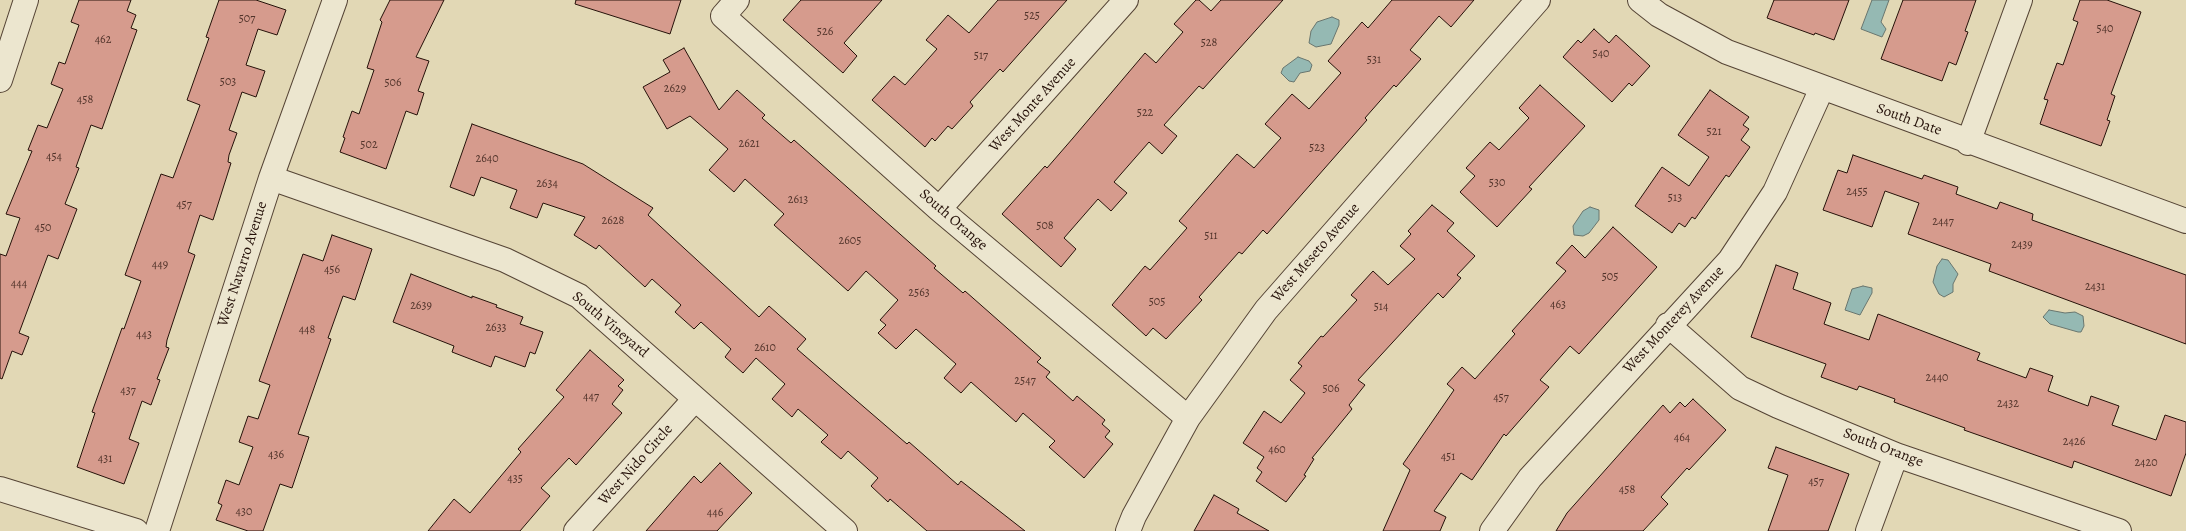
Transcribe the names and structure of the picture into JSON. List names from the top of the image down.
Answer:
{
  "streets": {
    "street": [
      "West Monte Avenue",
      "South Date",
      "South Orange",
      "West Meseto Avenue",
      "West Navarro Avenue",
      "West Monterey Avenue",
      "South Vineyard",
      "West Nido Circle"
    ]
  },
  "crossings": [
    ["West Monte Avenue", "South Orange"],
    ["South Date", "West Monterey Avenue"],
    ["South Orange", "West Meseto Avenue"],
    ["South Orange", "West Monterey Avenue"],
    ["West Navarro Avenue", "South Vineyard"],
    ["South Vineyard", "West Nido Circle"]
  ],
  "house_numbers": [
    "525",
    "507",
    "540",
    "526",
    "462",
    "528",
    "540",
    "517",
    "531",
    "503",
    "506",
    "2629",
    "458",
    "522",
    "521",
    "2621",
    "502",
    "523",
    "454",
    "2640",
    "530",
    "2634",
    "2455",
    "513",
    "2613",
    "457",
    "2628",
    "2447",
    "508",
    "450",
    "511",
    "2605",
    "2439",
    "449",
    "456",
    "505",
    "444",
    "2431",
    "2563",
    "505",
    "463",
    "2639",
    "514",
    "2633",
    "448",
    "443",
    "2610",
    "2440",
    "2547",
    "506",
    "437",
    "447",
    "457",
    "2432",
    "464",
    "2426",
    "460",
    "436",
    "451",
    "431",
    "2420",
    "435",
    "457",
    "458",
    "430",
    "446"
  ]
}
